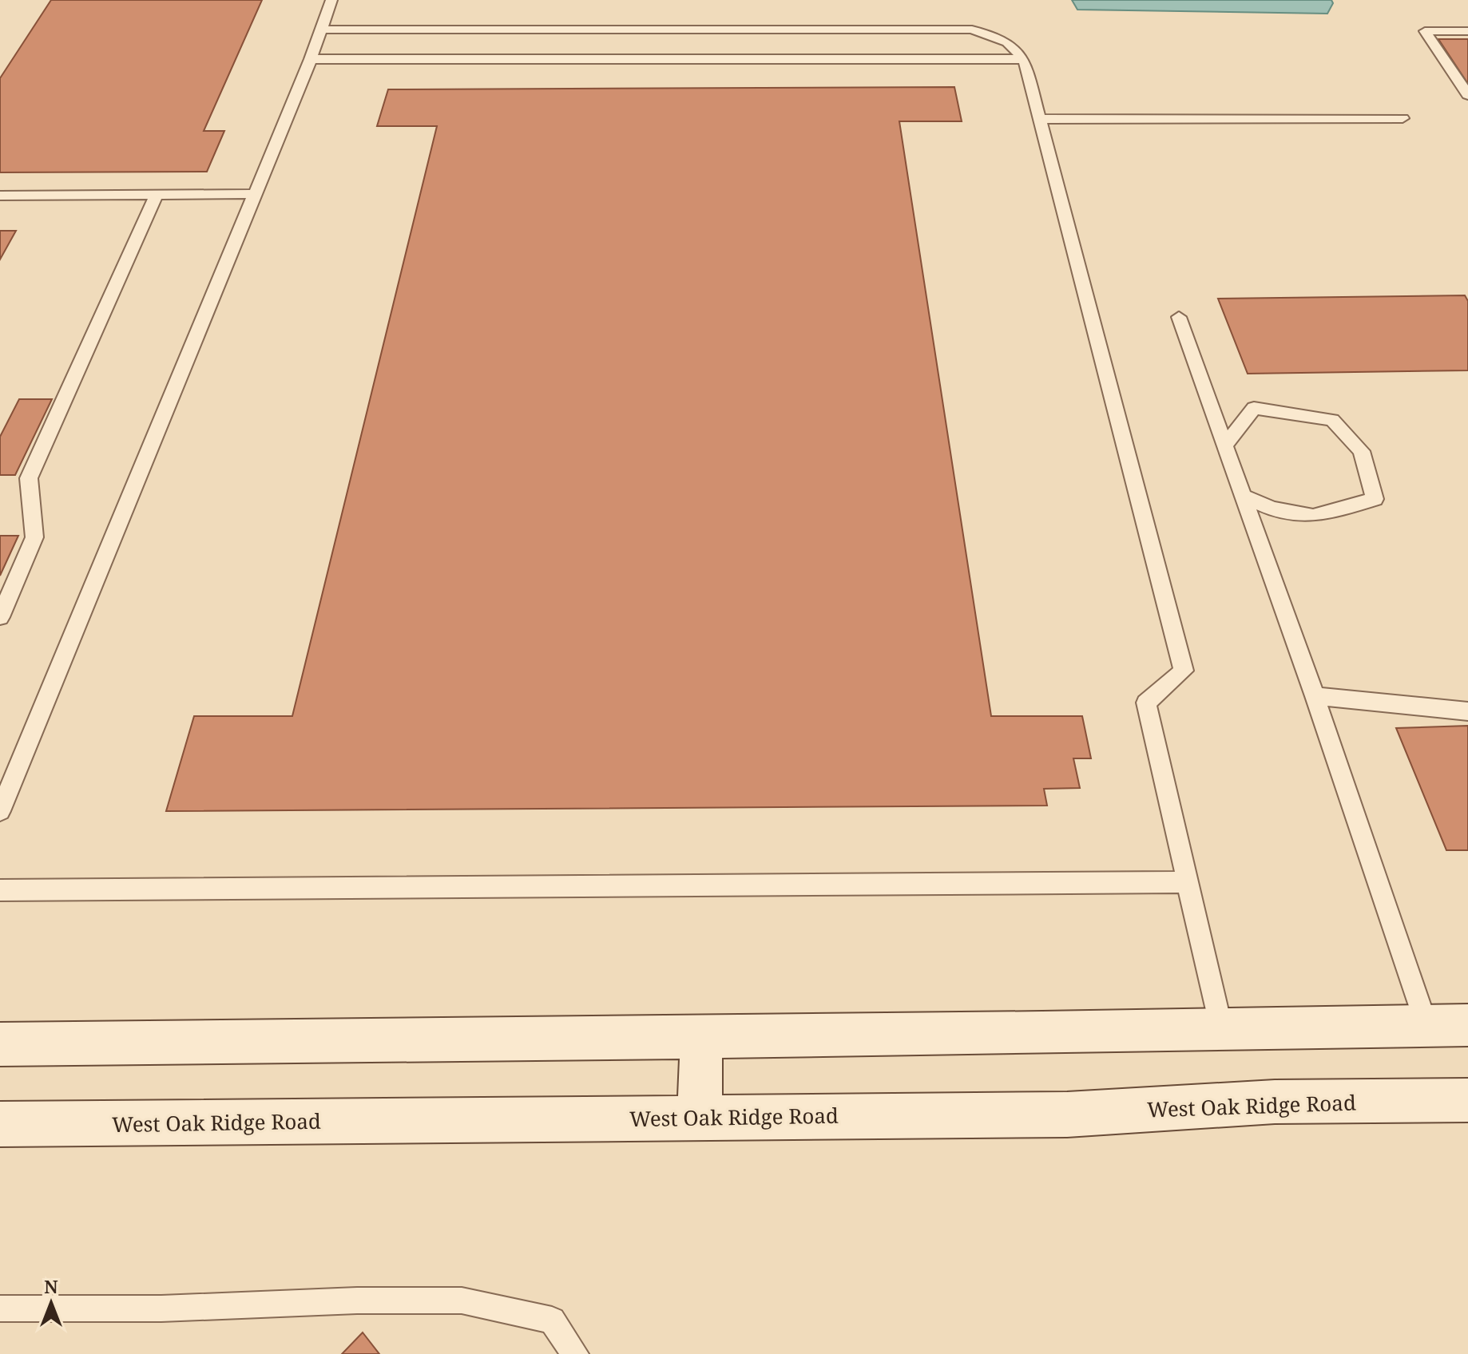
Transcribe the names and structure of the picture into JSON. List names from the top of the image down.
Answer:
{
  "streets": {
    "street": ["West Oak Ridge Road"]
  },
  "north": "top"
}
